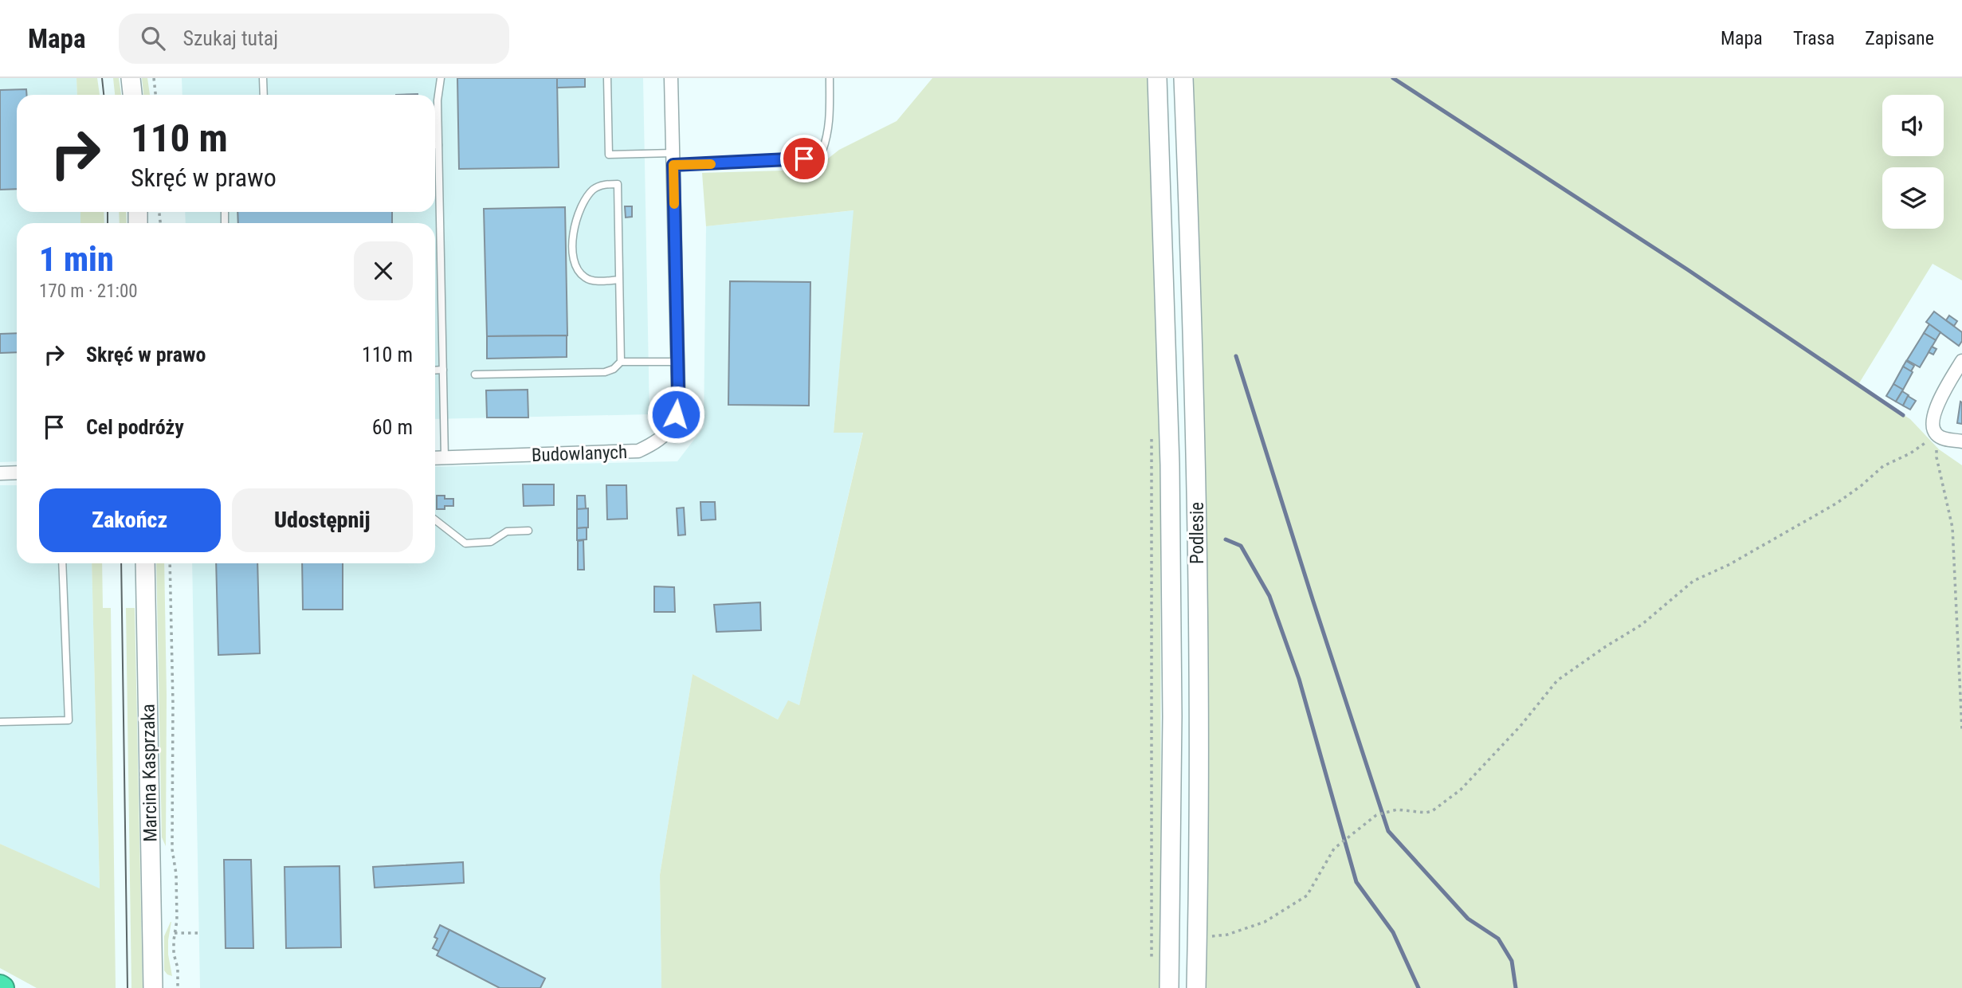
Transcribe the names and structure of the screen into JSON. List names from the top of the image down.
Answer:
{
  "streets": {
    "street": ["Budowlanych", "Podlesie", "Marcina Kasprzaka"]
  },
  "page": {
    "header": "Mapa",
    "search": "Szukaj tutaj",
    "nav": ["Mapa", "Trasa", "Zapisane"],
    "turn": ["110 m", "Skręć w prawo"],
    "heading": ["1 min", "170 m · 21:00"],
    "list": [
      {
        "name": "Skręć w prawo",
        "value": "110 m"
      },
      {
        "name": "Cel podróży",
        "value": "60 m"
      }
    ],
    "buttons": ["Zakończ", "Udostępnij"]
  }
}
